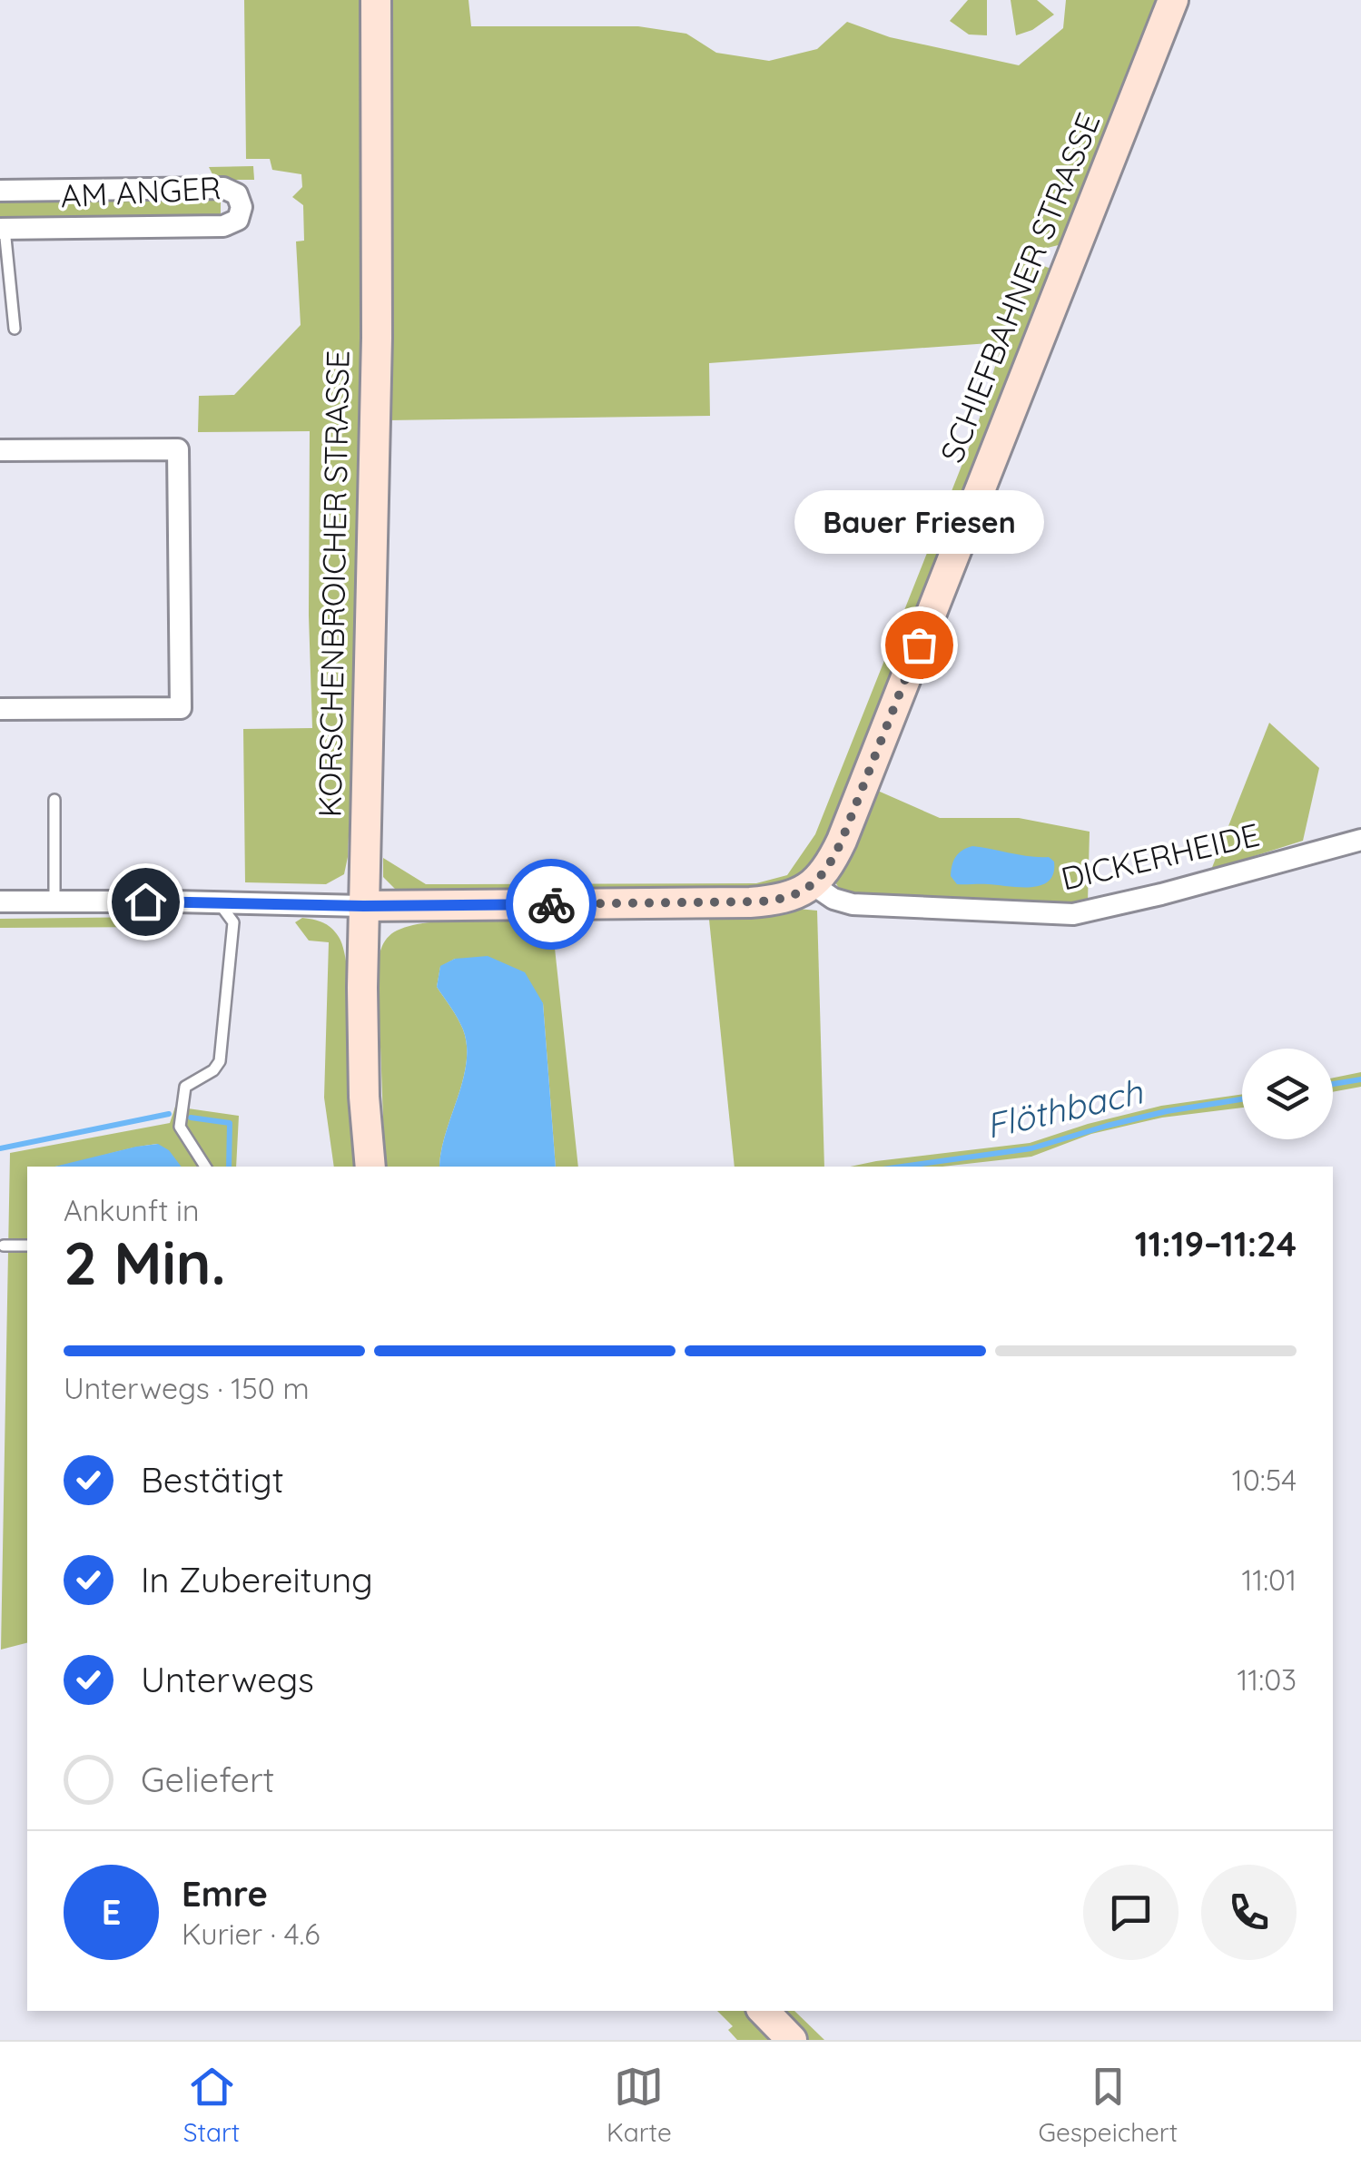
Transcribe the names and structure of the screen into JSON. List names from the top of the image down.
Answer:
{
  "streets": {
    "street": [
      "AM ANGER",
      "SCHIEFBAHNER STRASSE",
      "KORSCHENBROICHER STRASSE",
      "DICKERHEIDE"
    ]
  },
  "crossings": [
    ["SCHIEFBAHNER STRASSE", "DICKERHEIDE"]
  ],
  "water": ["Flöthbach"],
  "places": ["Bauer Friesen"],
  "page": {
    "bubble": "Bauer Friesen",
    "heading": ["2 Min.", "Ankunft in", "11:19–11:24"],
    "panel": ["Emre", "Kurier · 4.6"],
    "bar": "Unterwegs · 150 m",
    "list": [
      ["Bestätigt", "10:54"],
      ["In Zubereitung", "11:01"],
      ["Unterwegs", "11:03"],
      "Geliefert"
    ],
    "round": "E",
    "tabs": ["Start", "Karte", "Gespeichert"]
  }
}
